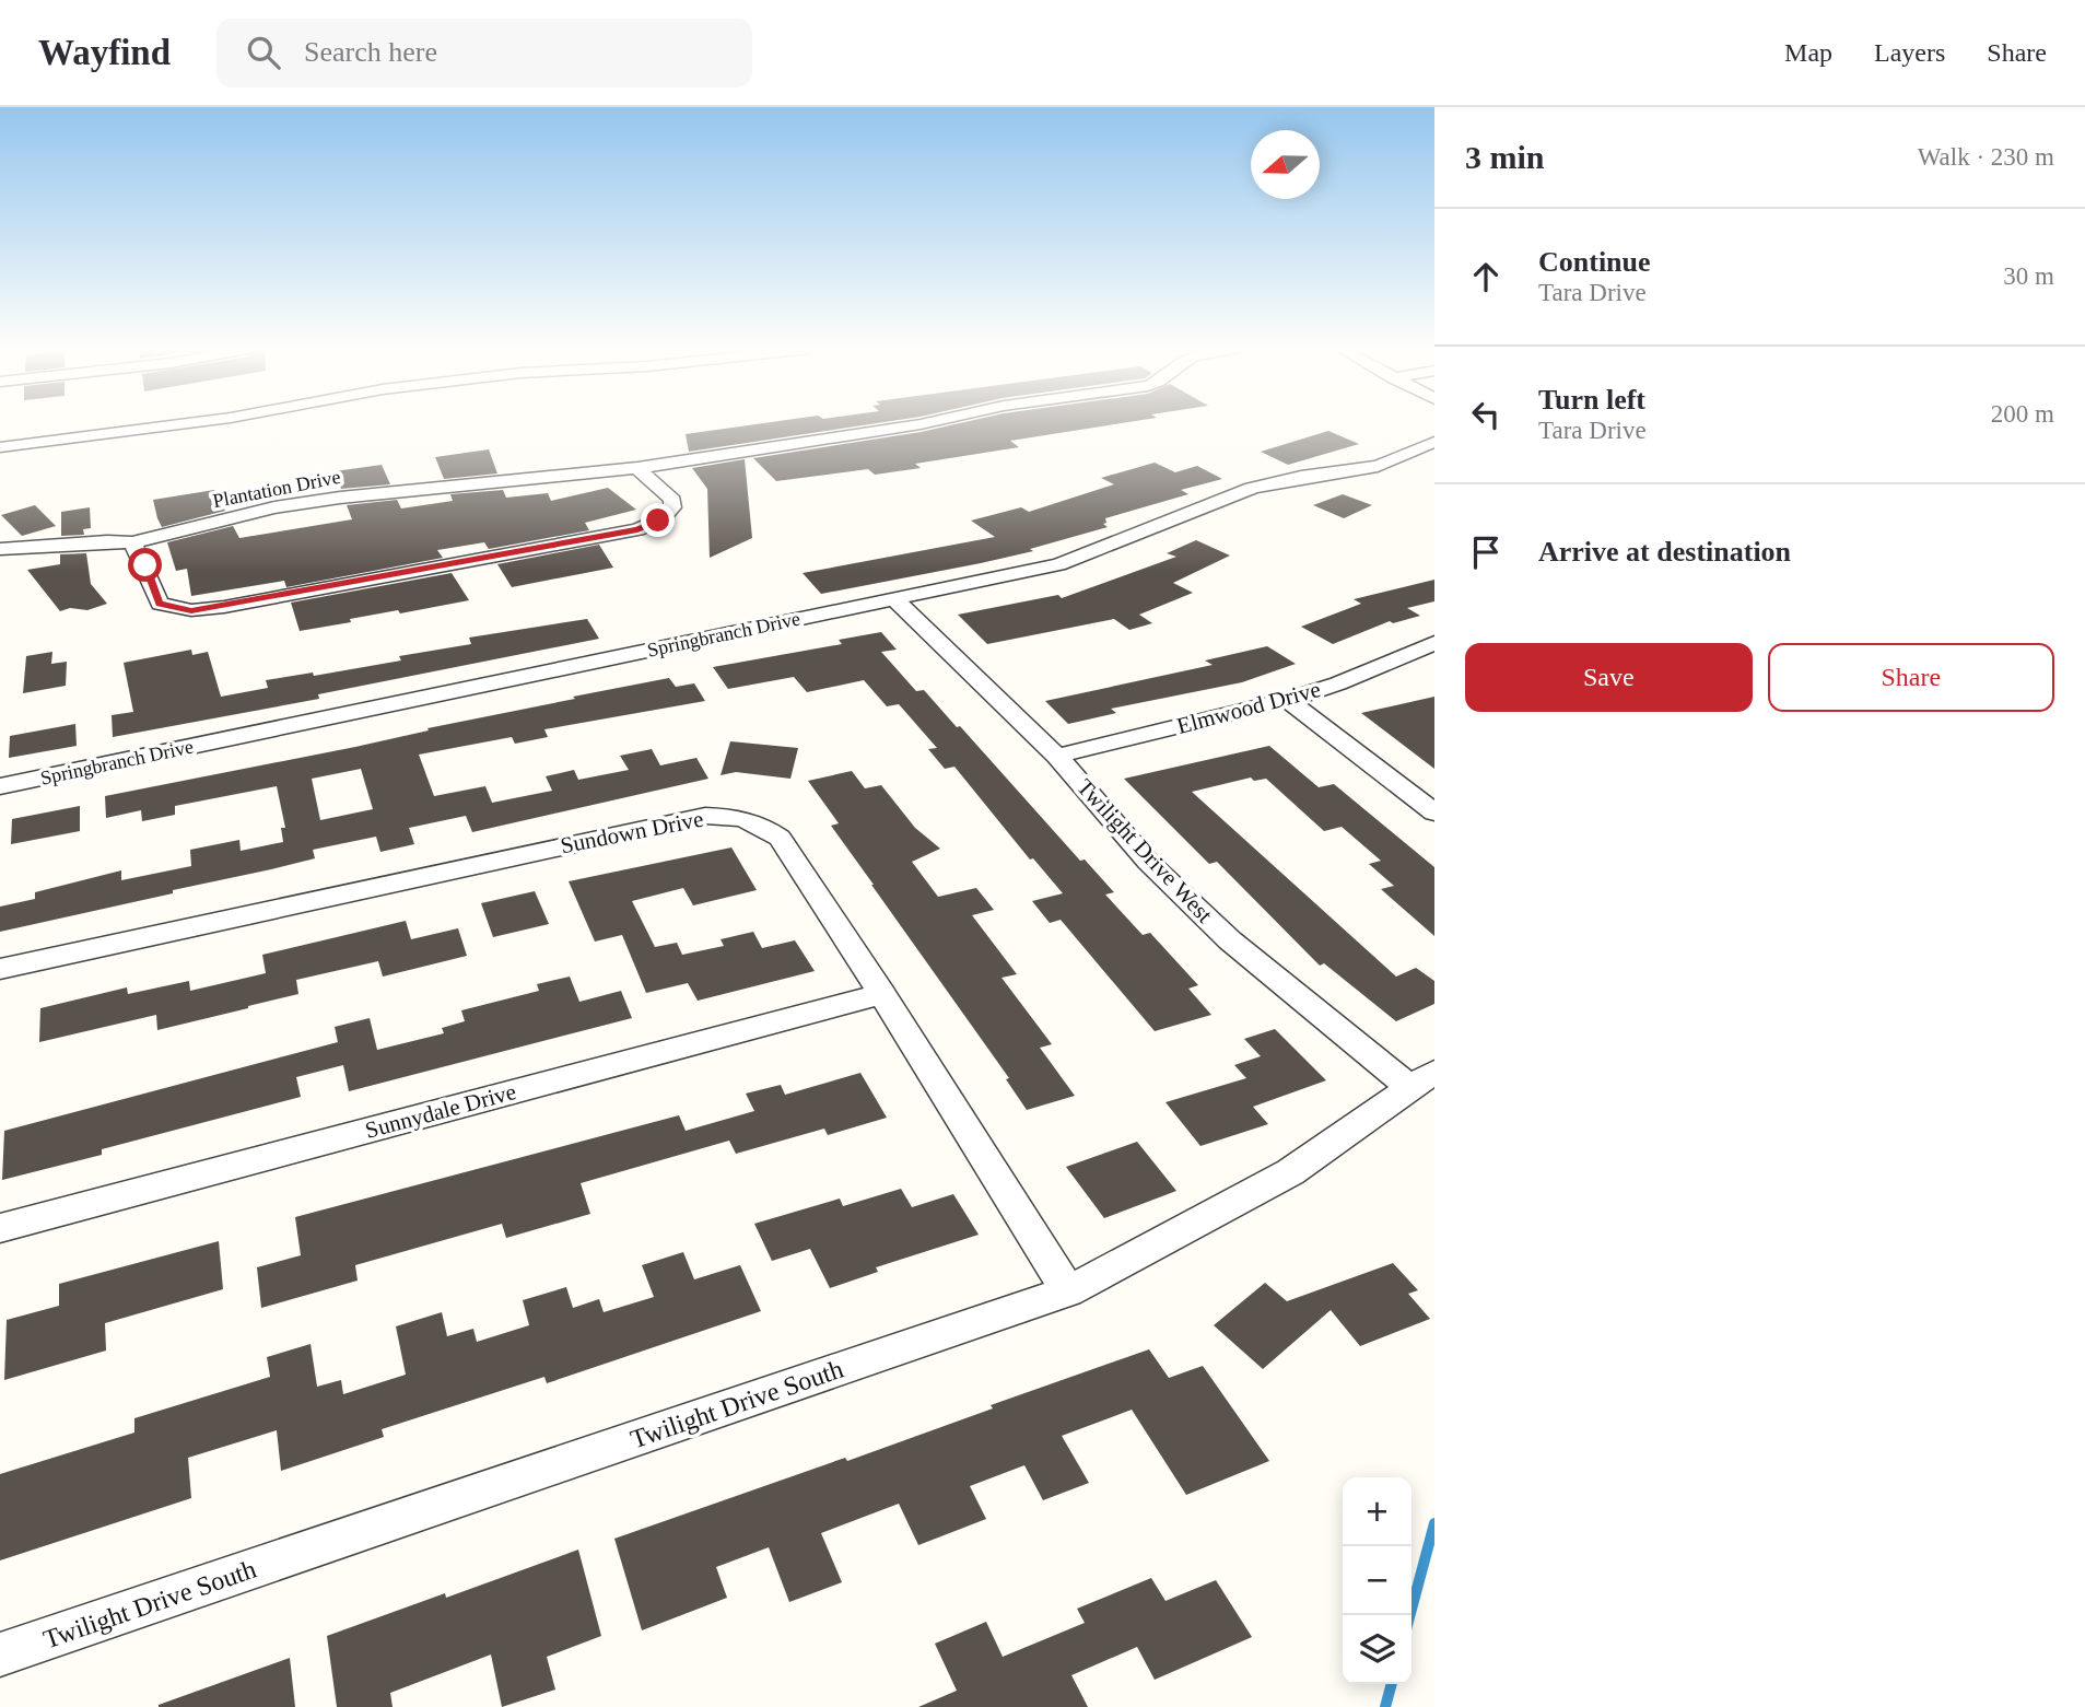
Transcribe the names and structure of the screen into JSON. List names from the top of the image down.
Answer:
{
  "streets": {
    "street": [
      "Plantation Drive",
      "Springbranch Drive",
      "Elmwood Drive",
      "Sundown Drive",
      "Twilight Drive West",
      "Sunnydale Drive",
      "Twilight Drive South"
    ]
  },
  "crossings": [
    ["Springbranch Drive", "Twilight Drive West"],
    ["Elmwood Drive", "Twilight Drive West"],
    ["Sundown Drive", "Sunnydale Drive"],
    ["Sundown Drive", "Twilight Drive South"],
    ["Twilight Drive West", "Twilight Drive South"]
  ],
  "north": "left",
  "page": {
    "header": "Wayfind",
    "search": "Search here",
    "nav": ["Map", "Layers", "Share"],
    "heading": ["3 min", "Walk · 230 m"],
    "list": [
      ["Continue", "Tara Drive", "30 m"],
      ["Turn left", "Tara Drive", "200 m"],
      "Arrive at destination"
    ],
    "buttons": ["Save", "Share"],
    "map_buttons": ["+", "−"]
  }
}
